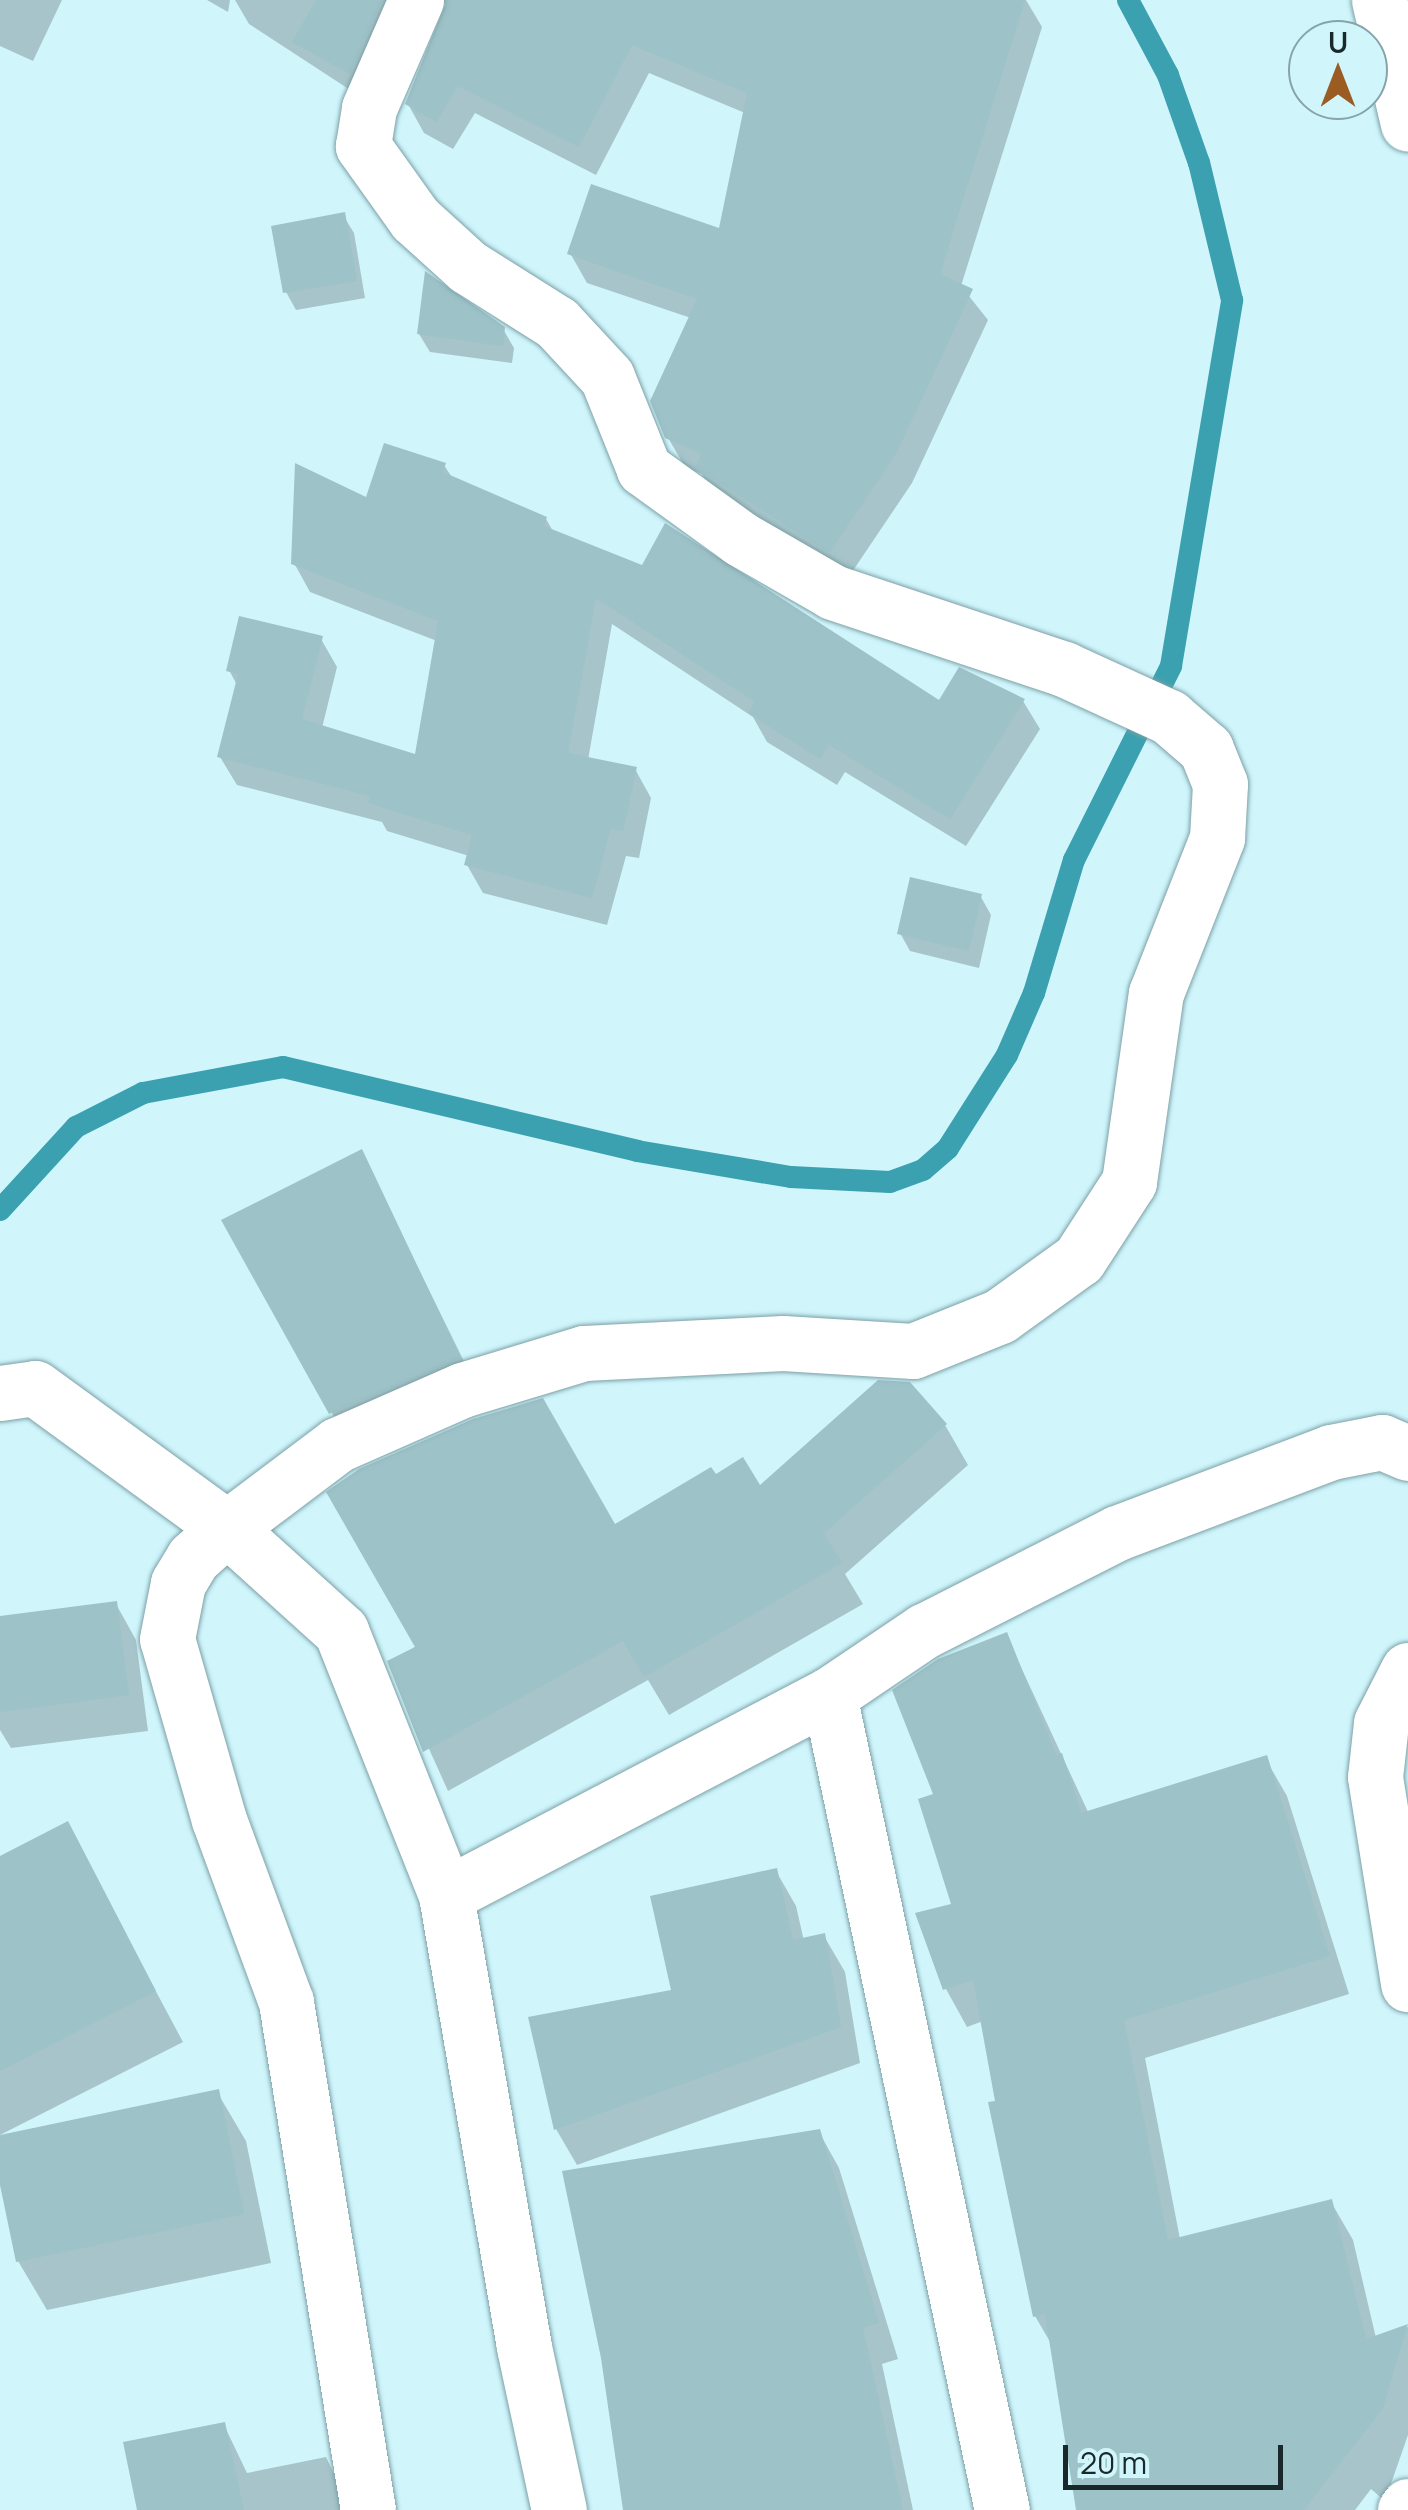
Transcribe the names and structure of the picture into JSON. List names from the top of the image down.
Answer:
{
  "scale_bar": "20 m",
  "north": "top"
}
